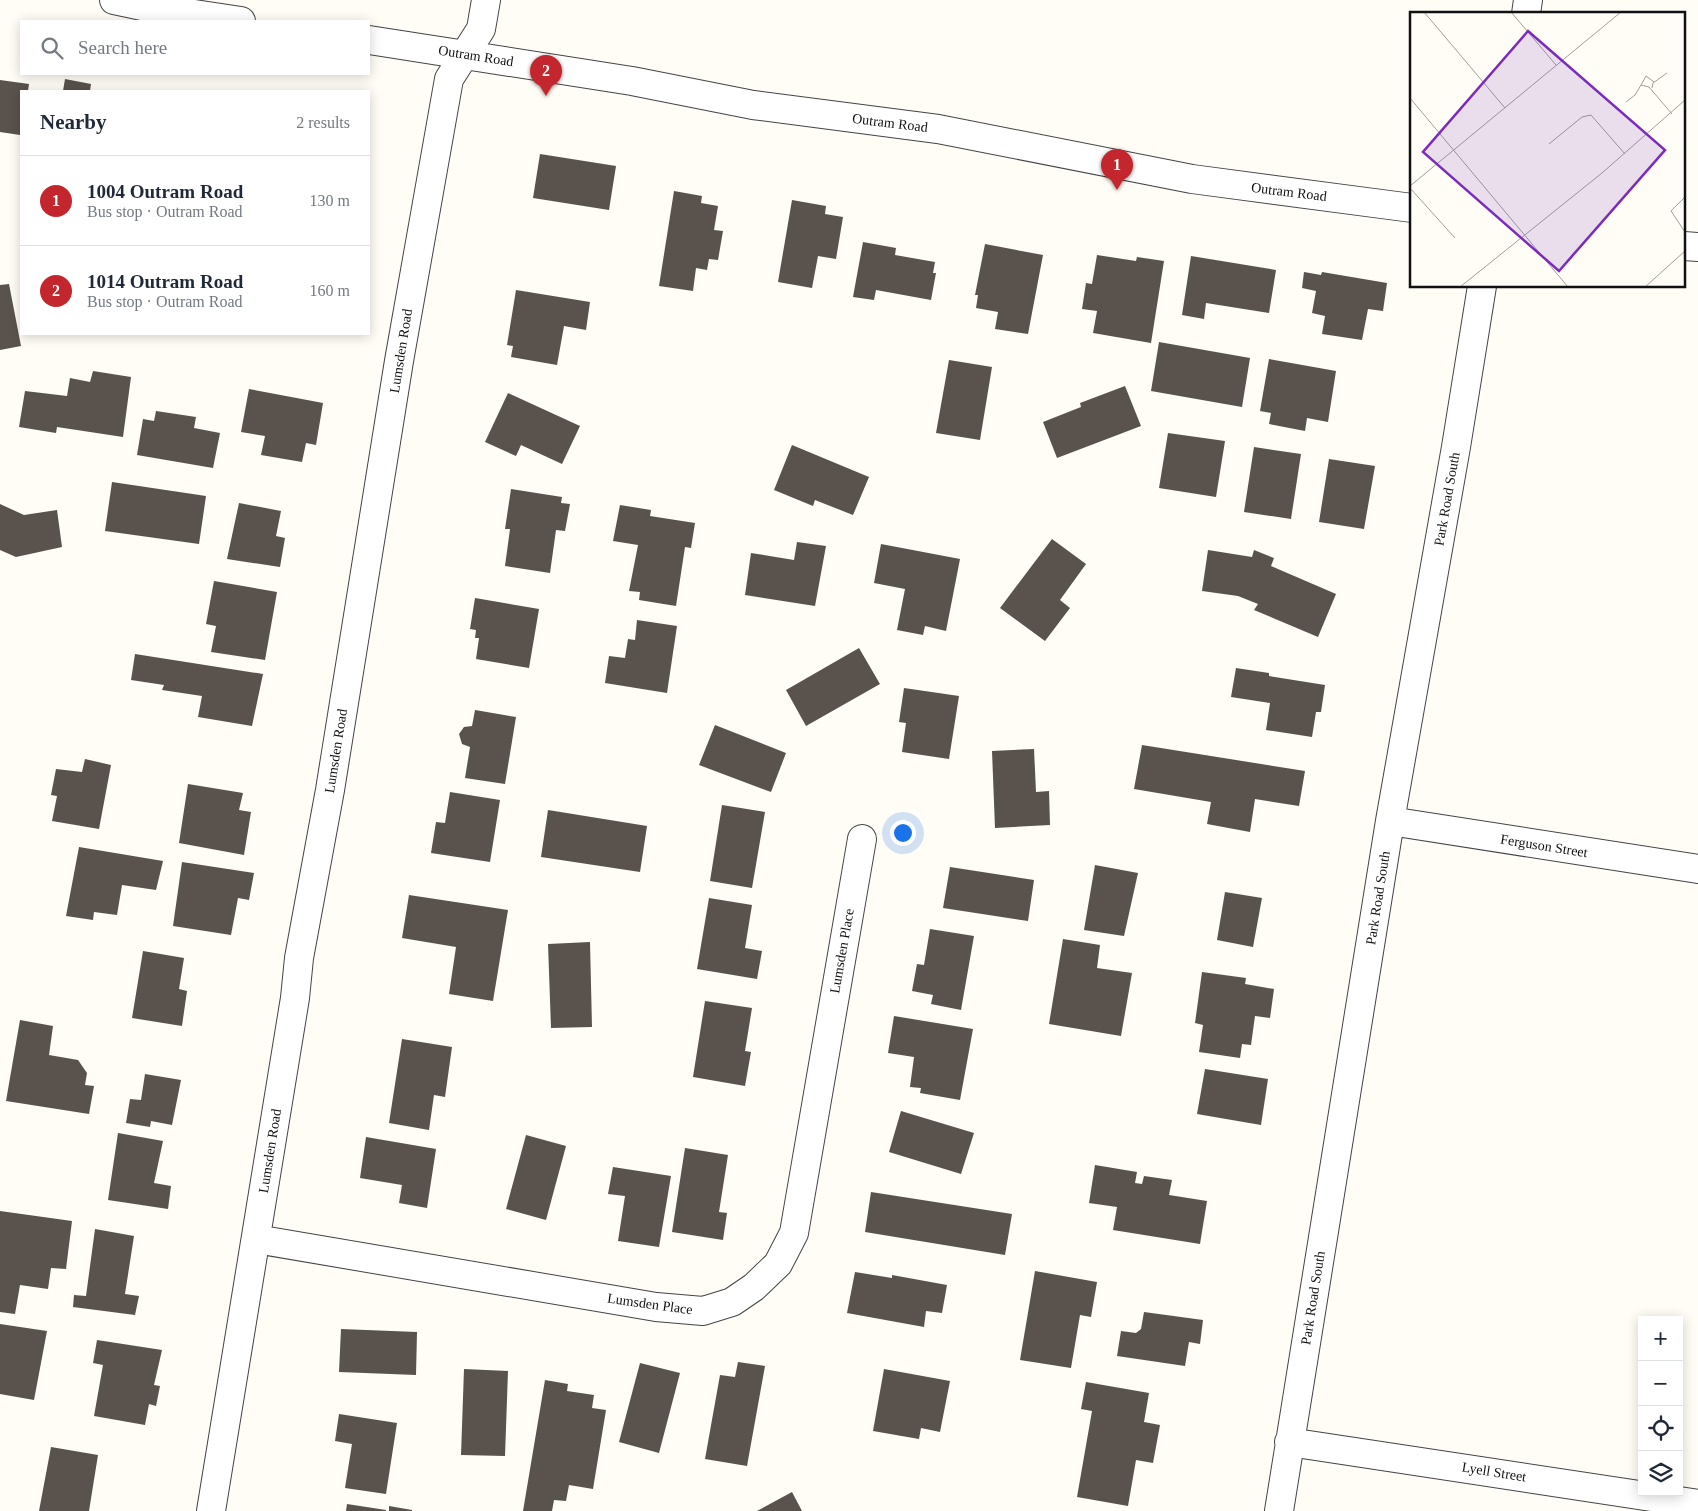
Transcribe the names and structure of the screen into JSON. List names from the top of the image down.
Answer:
{
  "streets": {
    "street": [
      "Outram Road",
      "Lumsden Road",
      "Park Road South",
      "Ferguson Street",
      "Lumsden Place",
      "Lyell Street"
    ]
  },
  "crossings": [
    ["Outram Road", "Lumsden Road"],
    ["Lumsden Road", "Lumsden Place"],
    ["Park Road South", "Ferguson Street"],
    ["Park Road South", "Lyell Street"]
  ],
  "page": {
    "search": "Search here",
    "pins": ["2", "1"],
    "heading": ["Nearby", "2 results"],
    "list": [
      {
        "mark": "1",
        "name": "1004 Outram Road",
        "note": "Bus stop · Outram Road",
        "value": "130 m"
      },
      {
        "mark": "2",
        "name": "1014 Outram Road",
        "note": "Bus stop · Outram Road",
        "value": "160 m"
      }
    ],
    "map_buttons": ["+", "−"]
  }
}
